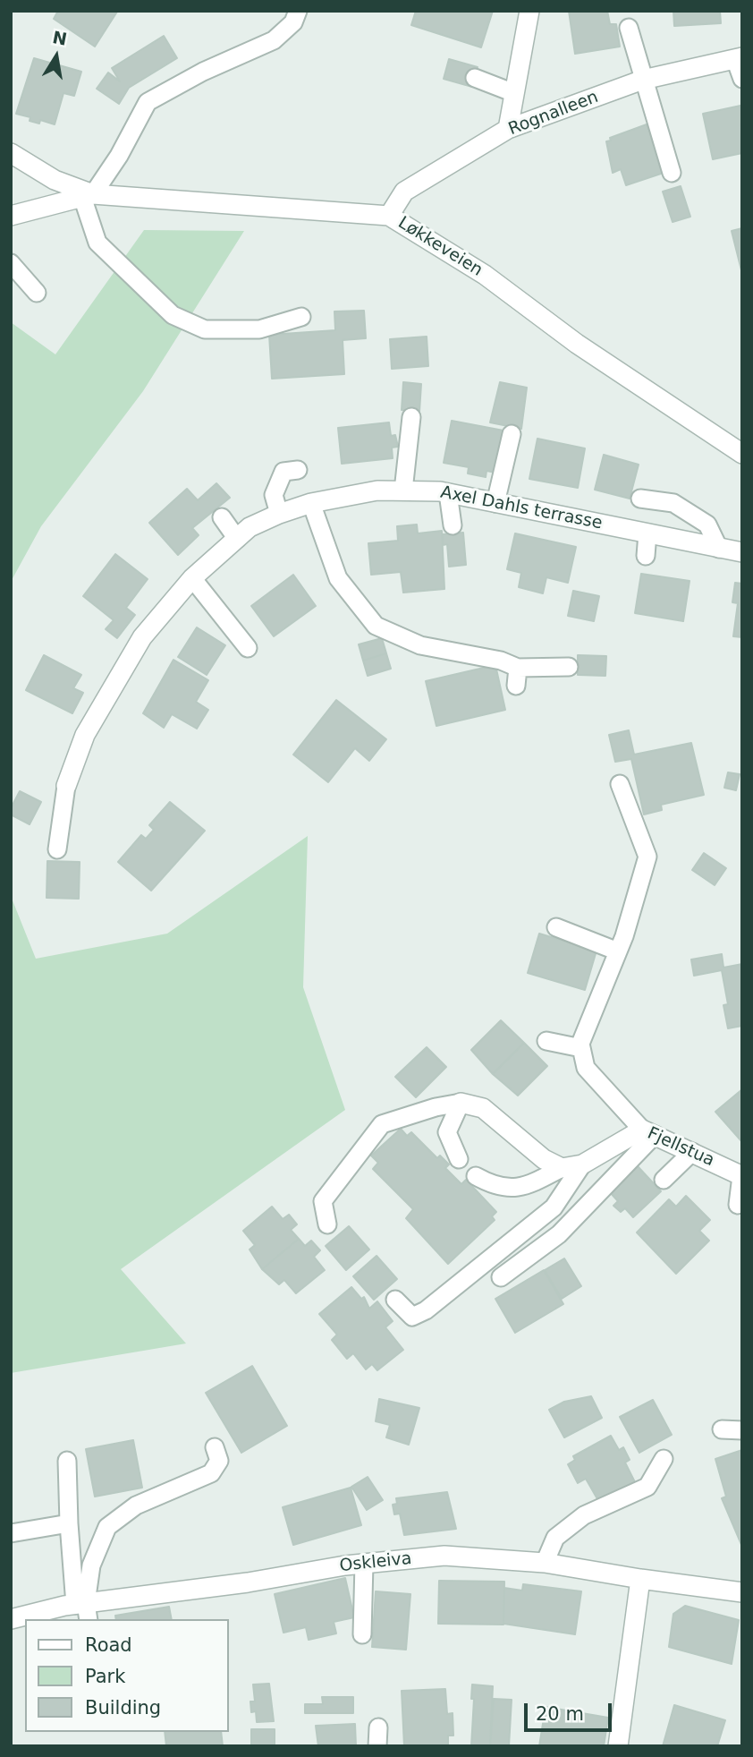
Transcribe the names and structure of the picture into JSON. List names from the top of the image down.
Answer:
{
  "streets": {
    "street": [
      "Rognalleen",
      "Løkkeveien",
      "Axel Dahls terrasse",
      "Fjellstua",
      "Oskleiva"
    ]
  },
  "crossings": [
    ["Rognalleen", "Løkkeveien"]
  ],
  "legend": ["Road", "Park", "Building"],
  "scale_bar": "20 m",
  "north": "top"
}
